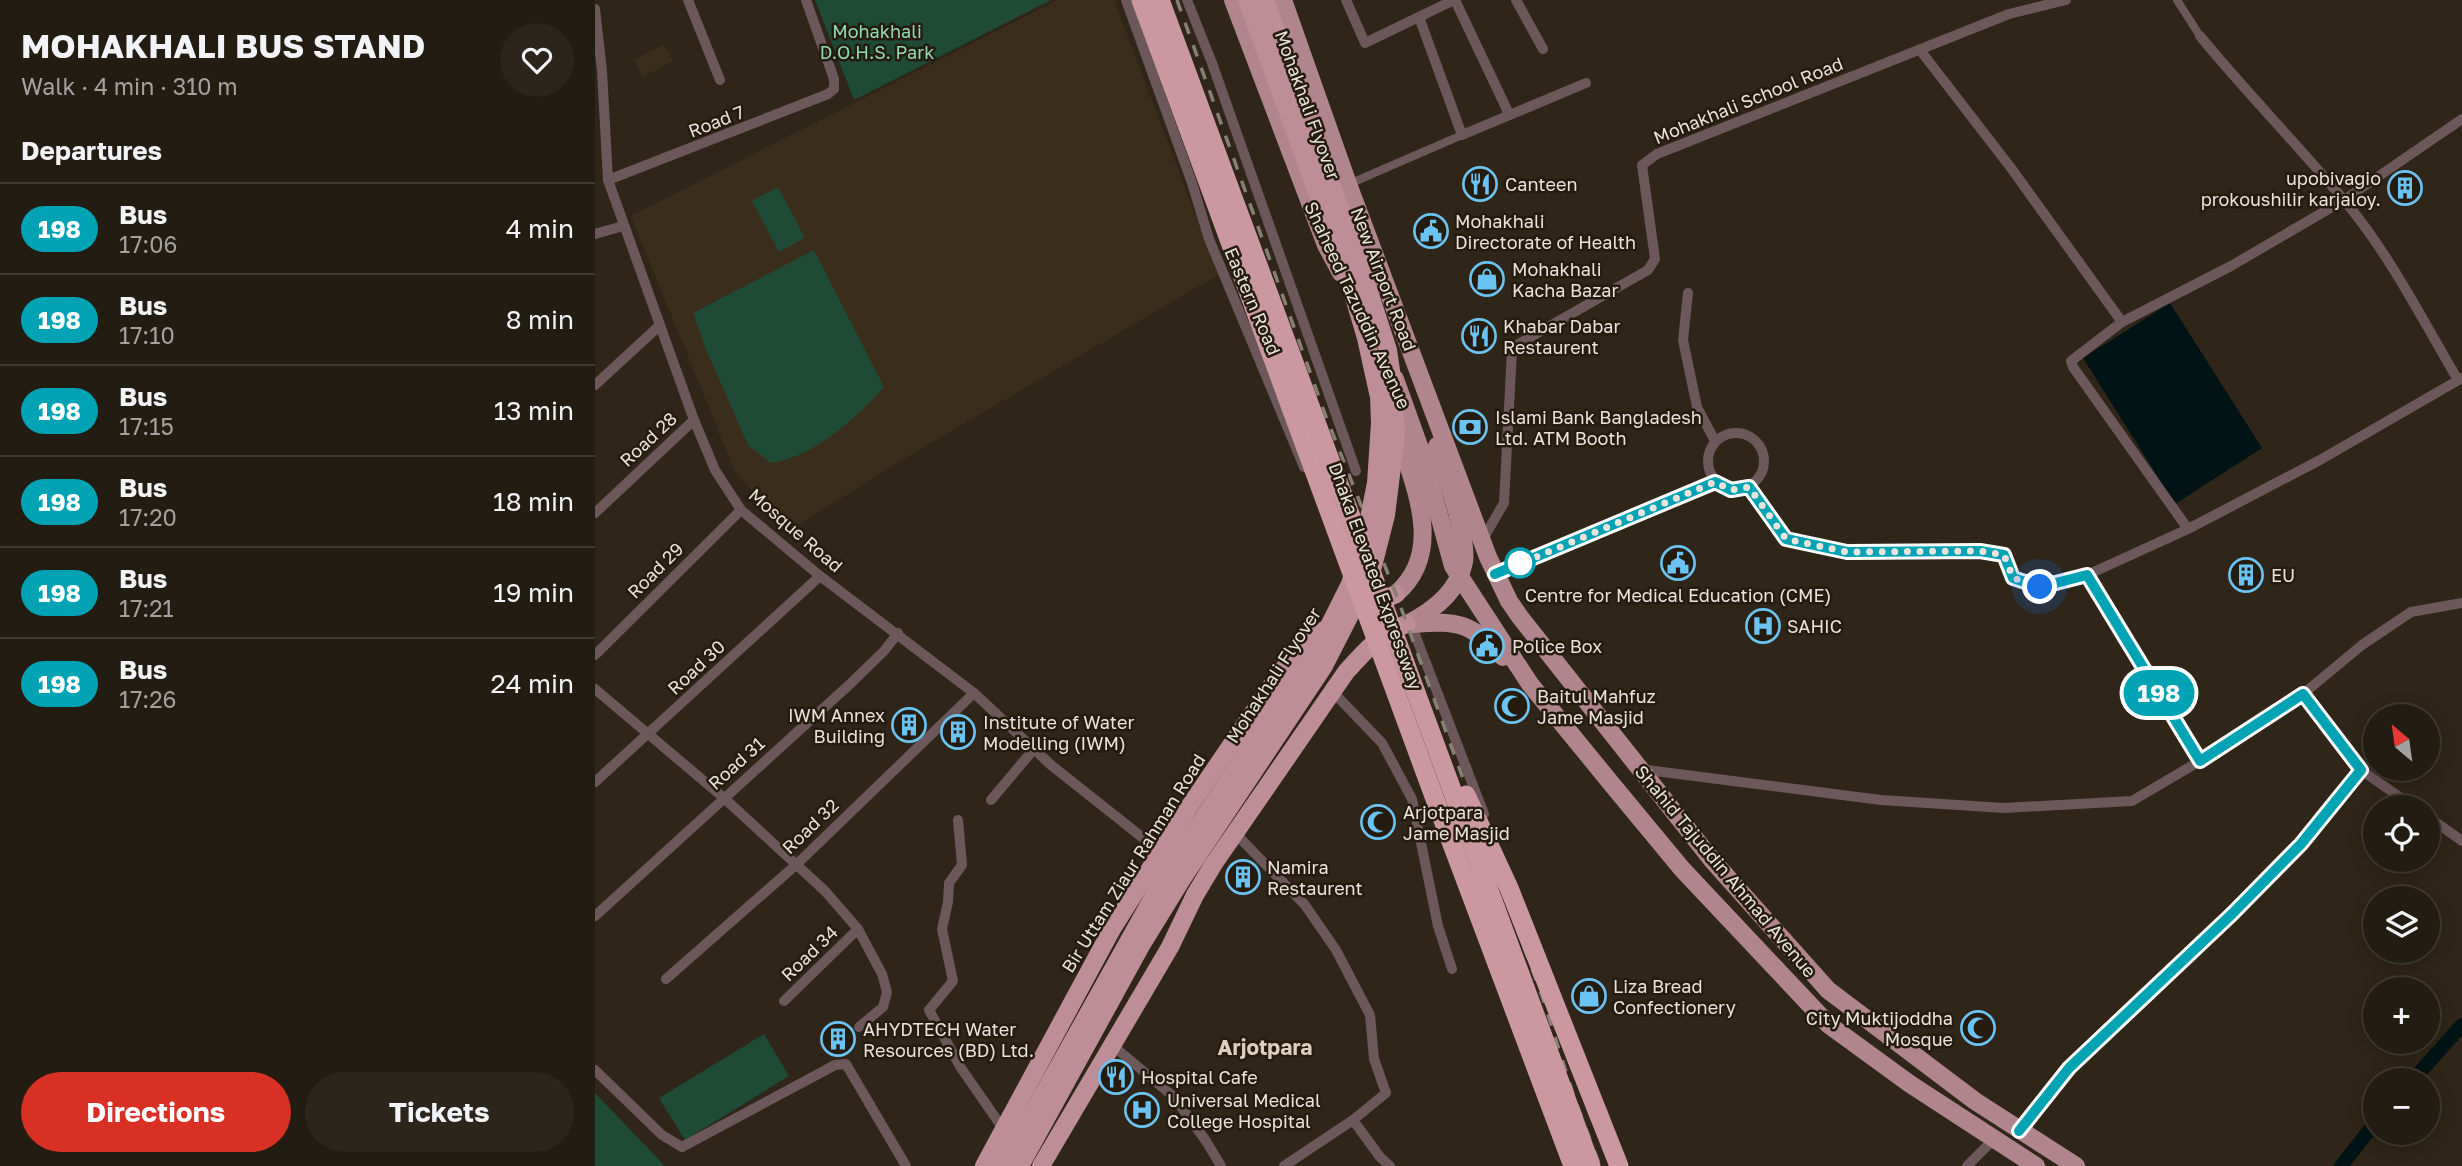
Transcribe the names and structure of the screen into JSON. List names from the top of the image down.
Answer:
{
  "streets": {
    "highway": ["Mohakhali Flyover", "Dhaka Elevated Expressway", "Bir Uttam Ziaur Rahman Road"],
    "main road": ["New Airport Road", "Shaheed Tazuddin Avenue", "Shahid Tajuddin Ahmad Avenue"],
    "street": [
      "Mohakhali School Road",
      "Road 7",
      "Eastern Road",
      "Road 28",
      "Mosque Road",
      "Road 29",
      "Road 30",
      "Road 31",
      "Road 32",
      "Road 34"
    ]
  },
  "crossings": [
    ["Mohakhali School Road", "New Airport Road"],
    ["Road 7", "Mosque Road"],
    ["Eastern Road", "Bir Uttam Ziaur Rahman Road"],
    ["Shaheed Tazuddin Avenue", "Bir Uttam Ziaur Rahman Road"],
    ["Shaheed Tazuddin Avenue", "Shahid Tajuddin Ahmad Avenue"],
    ["Road 28", "Mosque Road"],
    ["Mosque Road", "Road 29"],
    ["Mosque Road", "Road 30"],
    ["Mosque Road", "Road 31"],
    ["Mosque Road", "Road 32"],
    ["Mosque Road", "Bir Uttam Ziaur Rahman Road"]
  ],
  "districts": ["Arjotpara"],
  "parks": ["Mohakhali D.O.H.S. Park"],
  "places": {
    "restaurant": ["Canteen", "Khabar Dabar Restaurent", "Hospital Cafe"],
    "building": [
      "upobivagio prokoushilir karjaloy.",
      "EU",
      "IWM Annex Building",
      "Institute of Water Modelling (IWM)",
      "Namira Restaurent",
      "AHYDTECH Water Resources (BD) Ltd."
    ],
    "public building": ["Mohakhali Directorate of Health", "Centre for Medical Education (CME)", "Police Box"],
    "shop": ["Mohakhali Kacha Bazar", "Liza Bread Confectionery"],
    "bank": ["Islami Bank Bangladesh Ltd. ATM Booth"],
    "hospital": ["SAHIC", "Universal Medical College Hospital"],
    "mosque": ["Baitul Mahfuz Jame Masjid", "Arjotpara Jame Masjid", "City Muktijoddha Mosque"]
  },
  "lines": ["bus line 198"],
  "north": "top left",
  "page": {
    "heading": [
      ["MOHAKHALI BUS STAND", "Walk · 4 min · 310 m"],
      "Departures"
    ],
    "on_map": "198",
    "list": [
      {
        "mark": "198",
        "name": "Bus",
        "note": "17:06",
        "value": "4 min"
      },
      {
        "mark": "198",
        "name": "Bus",
        "note": "17:10",
        "value": "8 min"
      },
      {
        "mark": "198",
        "name": "Bus",
        "note": "17:15",
        "value": "13 min"
      },
      {
        "mark": "198",
        "name": "Bus",
        "note": "17:20",
        "value": "18 min"
      },
      {
        "mark": "198",
        "name": "Bus",
        "note": "17:21",
        "value": "19 min"
      },
      {
        "mark": "198",
        "name": "Bus",
        "note": "17:26",
        "value": "24 min"
      }
    ],
    "map_buttons": ["+", "−"],
    "buttons": ["Directions", "Tickets"]
  }
}
